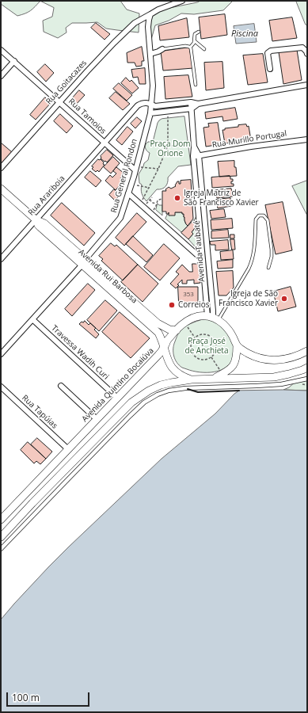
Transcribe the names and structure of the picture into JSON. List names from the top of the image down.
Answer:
{
  "streets": {
    "main road": ["Avenida Rui Barbosa", "Avenida Quintino Bocaiúva"],
    "street": [
      "Rua Goitacazes",
      "Rua Tamoios",
      "Rua Murillo Portugal",
      "Rua General Rondon",
      "Rua Arariboia",
      "Avenida Taubaté",
      "Travessa Wadih Curi",
      "Rua Tapúias"
    ]
  },
  "crossings": [
    ["Rua Goitacazes", "Rua Tamoios"],
    ["Rua Goitacazes", "Rua General Rondon"],
    ["Rua Tamoios", "Rua General Rondon"],
    ["Rua Tamoios", "Rua Arariboia"],
    ["Rua Murillo Portugal", "Avenida Taubaté"],
    ["Rua General Rondon", "Rua Arariboia"],
    ["Rua General Rondon", "Avenida Rui Barbosa"],
    ["Rua General Rondon", "Travessa Wadih Curi"],
    ["Rua Arariboia", "Avenida Taubaté"],
    ["Rua Arariboia", "Avenida Rui Barbosa"],
    ["Avenida Taubaté", "Avenida Quintino Bocaiúva"],
    ["Avenida Rui Barbosa", "Avenida Quintino Bocaiúva"],
    ["Travessa Wadih Curi", "Avenida Quintino Bocaiúva"],
    ["Avenida Quintino Bocaiúva", "Rua Tapúias"]
  ],
  "water": ["Piscina"],
  "parks": ["Praça Dom Orione", "Praça José de Anchieta"],
  "places": ["Igreja Matriz de São Francisco Xavier", "Igreja de São Francisco Xavier", "Correios"],
  "house_numbers": ["353"],
  "scale_bar": "100 m"
}
